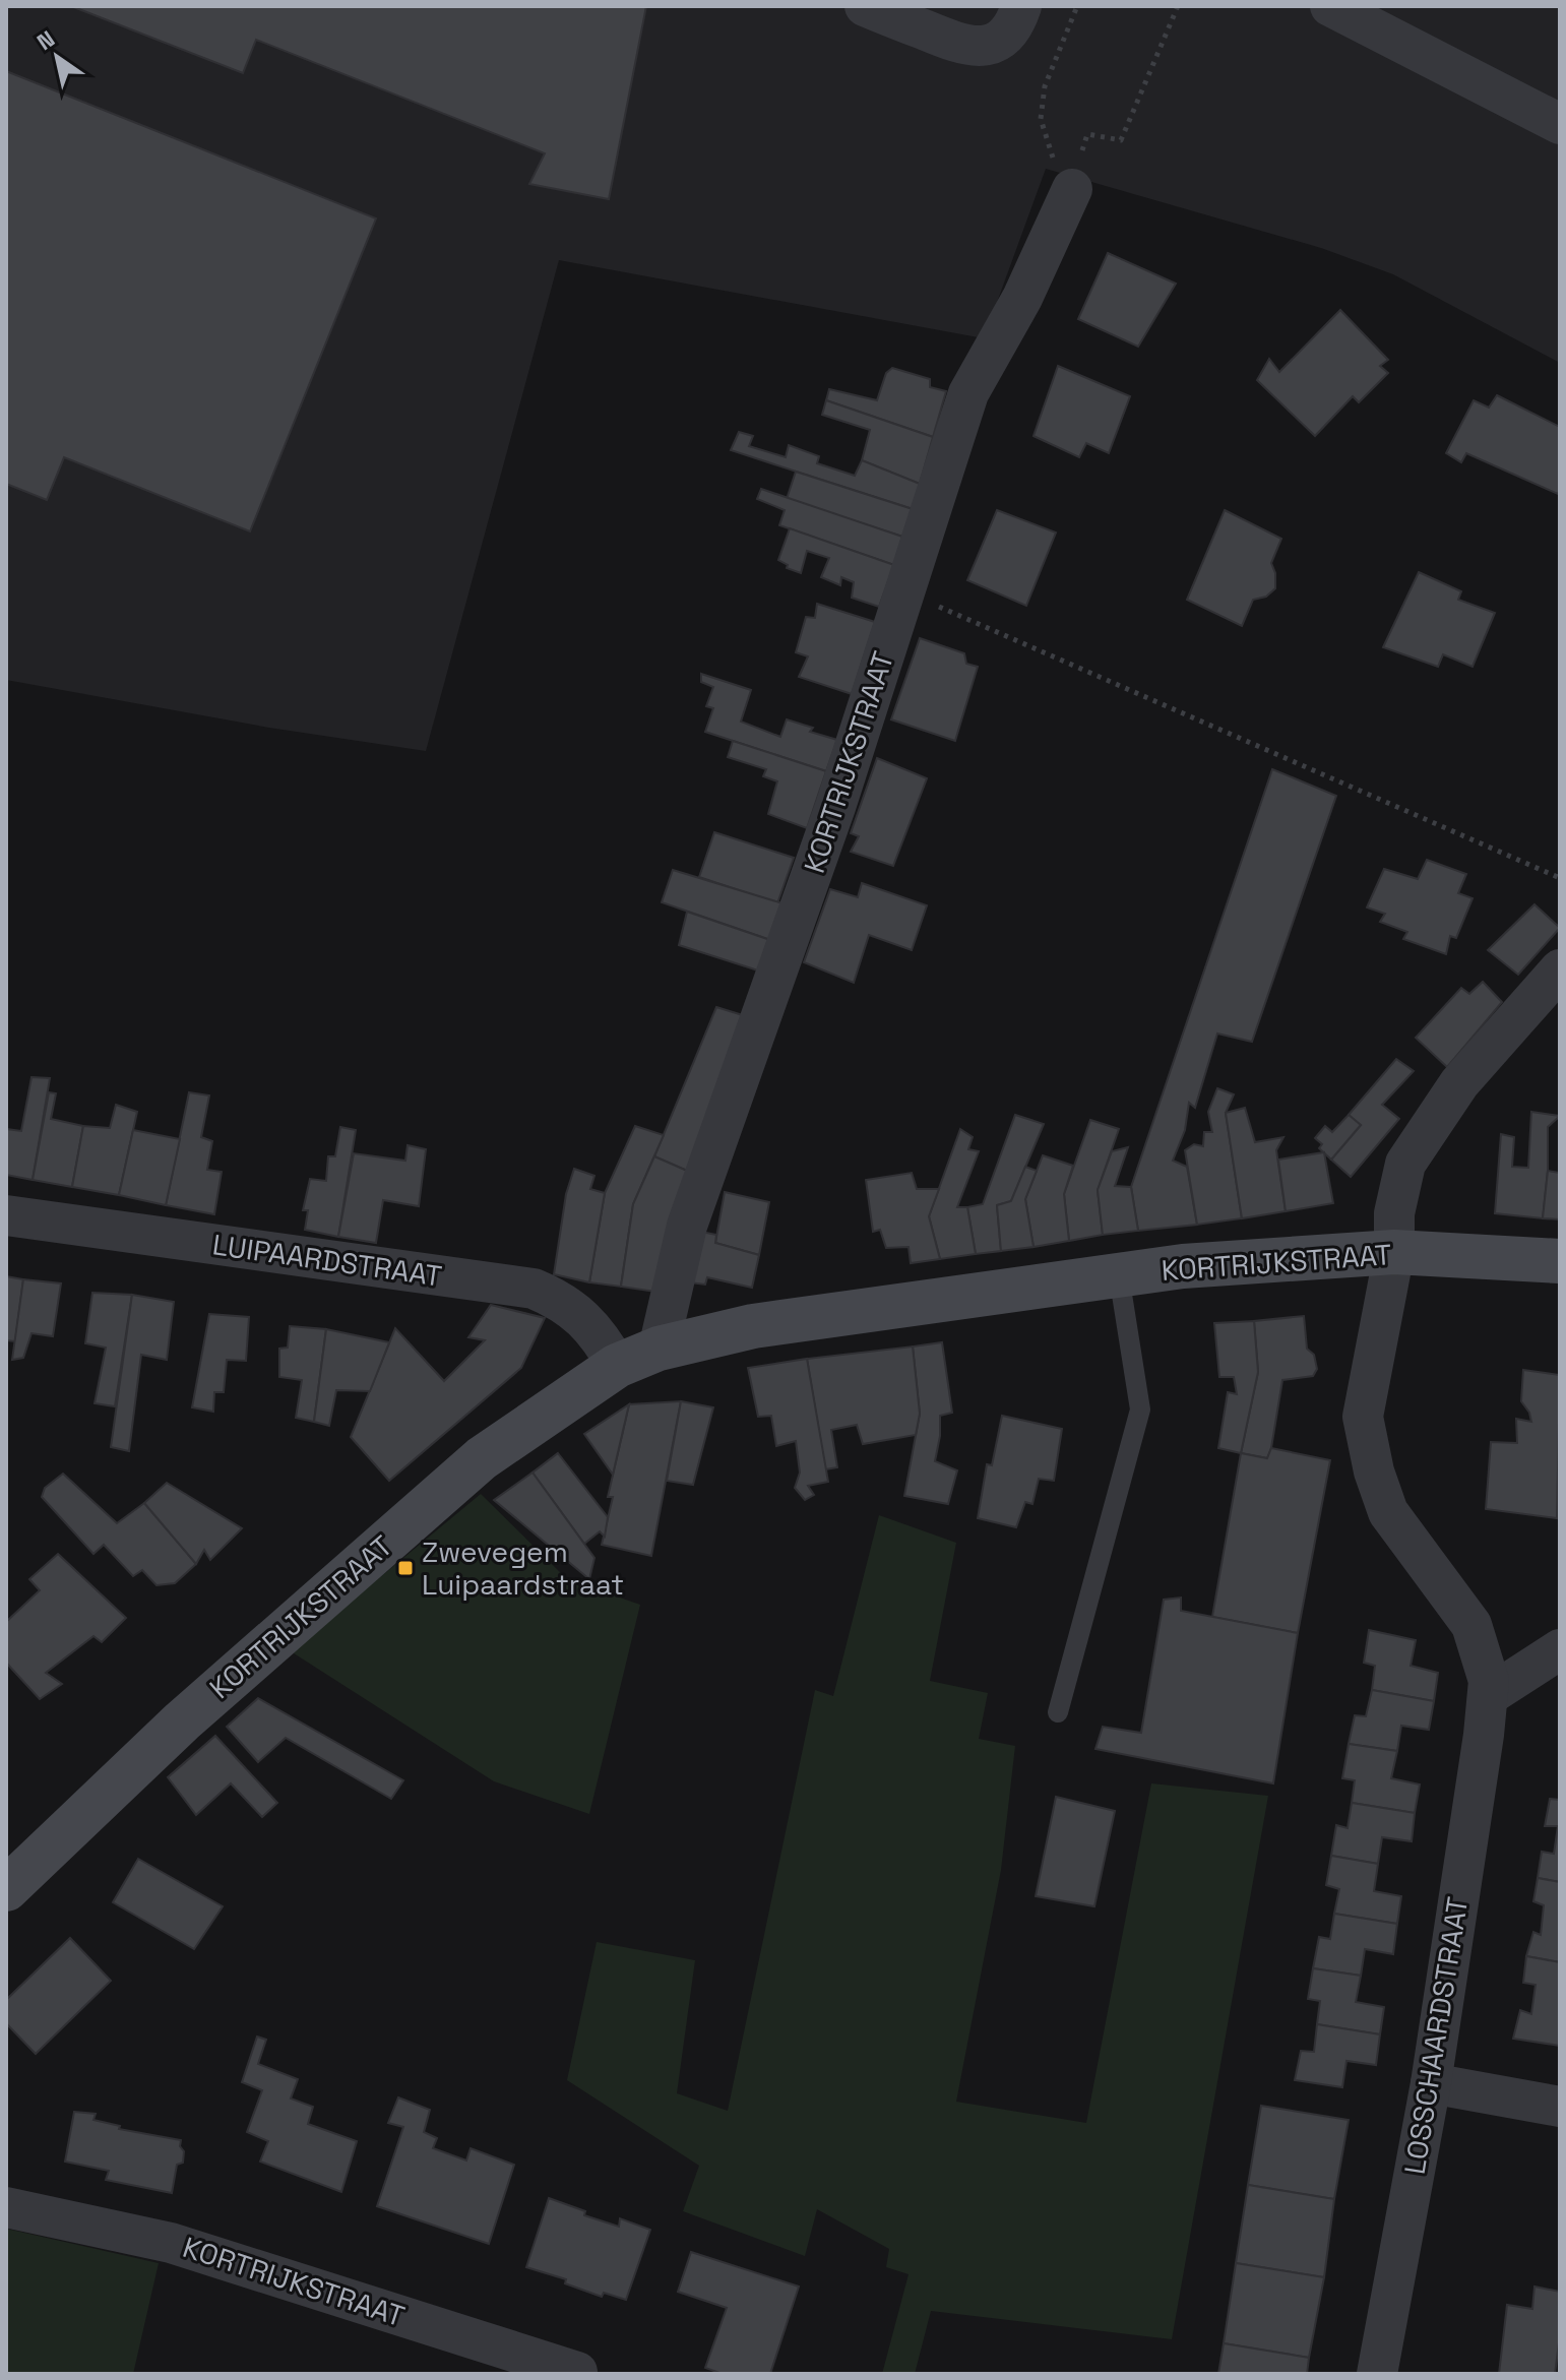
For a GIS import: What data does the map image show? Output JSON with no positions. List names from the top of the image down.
{
  "streets": {
    "main road": ["KORTRIJKSTRAAT"],
    "street": ["LUIPAARDSTRAAT", "LOSSCHAARDSTRAAT"]
  },
  "crossings": [
    ["KORTRIJKSTRAAT", "LUIPAARDSTRAAT"],
    ["KORTRIJKSTRAAT", "LOSSCHAARDSTRAAT"]
  ],
  "places": {
    "transit": ["Zwevegem Luipaardstraat"]
  },
  "north": "top left"
}
